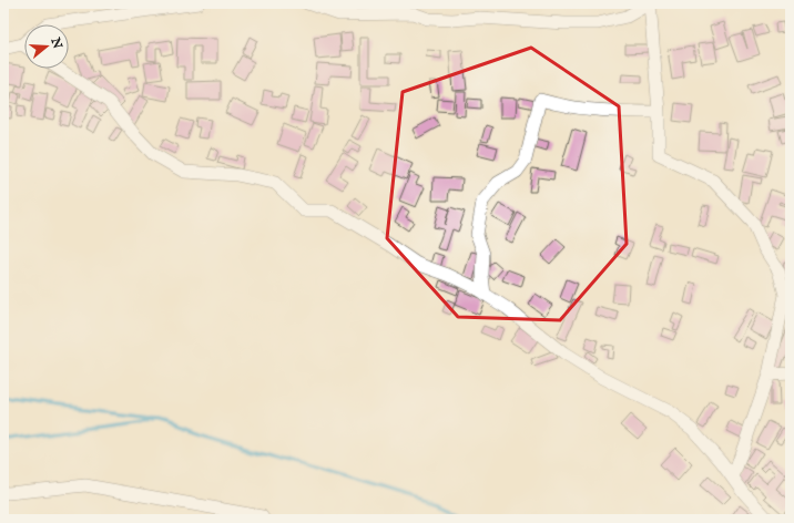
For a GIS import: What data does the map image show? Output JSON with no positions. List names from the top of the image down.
{
  "north": "right"
}
